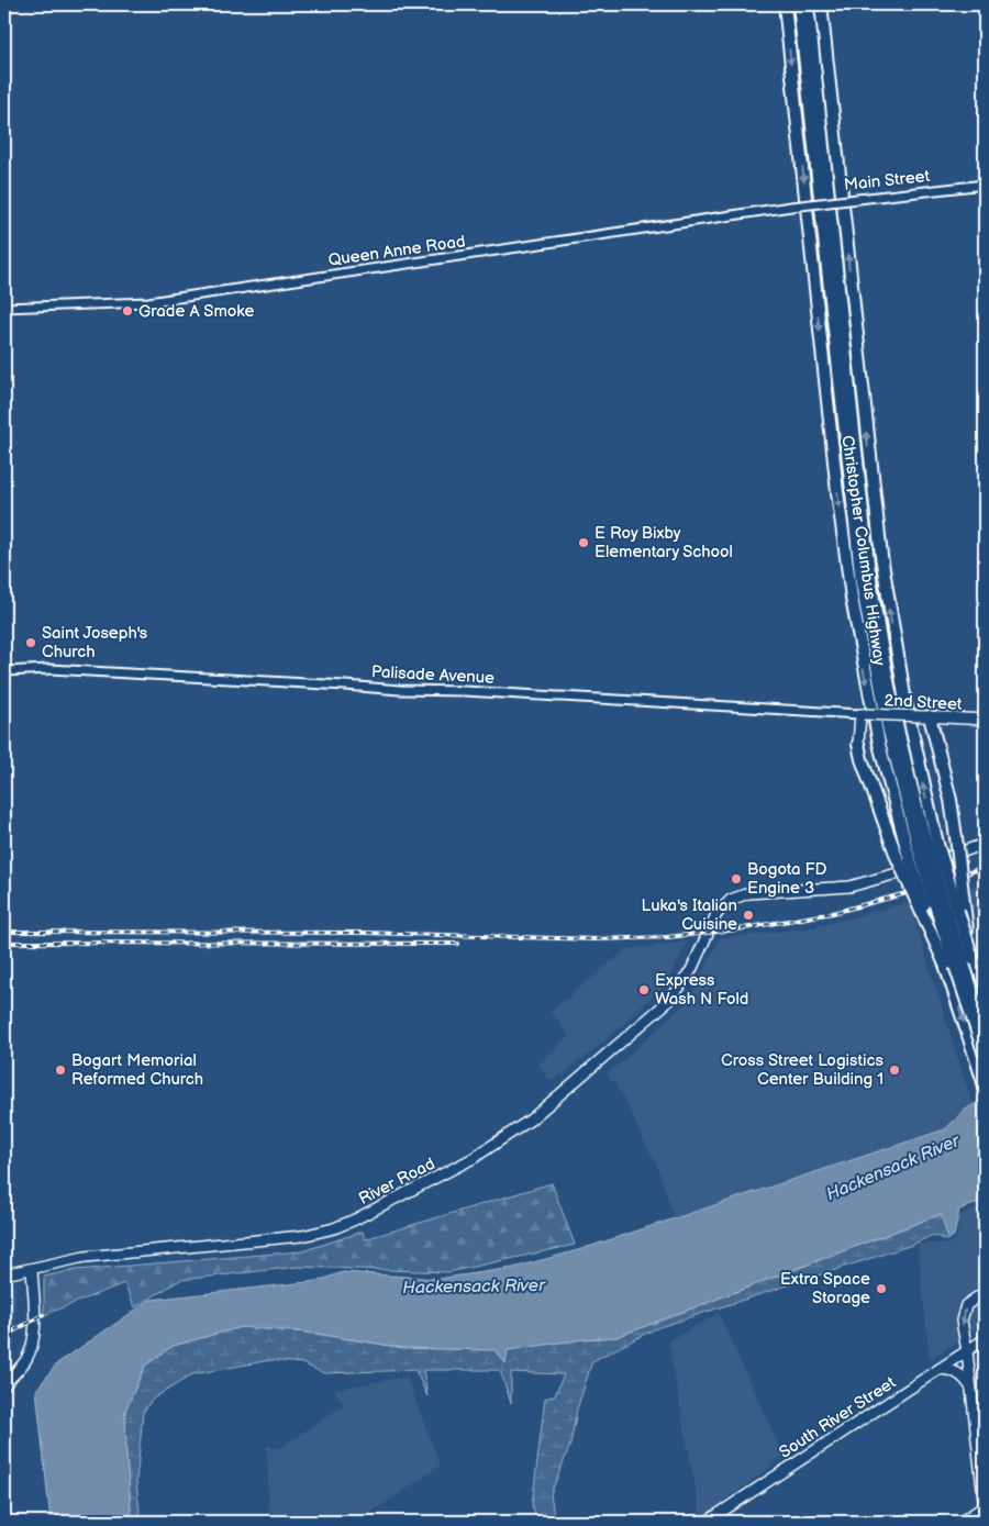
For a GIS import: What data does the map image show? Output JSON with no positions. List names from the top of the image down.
{
  "streets": {
    "highway": ["Christopher Columbus Highway"],
    "main road": ["2nd Street", "River Road", "South River Street"],
    "street": ["Main Street", "Queen Anne Road", "Palisade Avenue"]
  },
  "crossings": [
    ["Main Street", "Queen Anne Road"],
    ["Palisade Avenue", "2nd Street"]
  ],
  "water": ["Hackensack River"],
  "places": [
    "Grade A Smoke",
    "E Roy Bixby Elementary School",
    "Saint Joseph's Church",
    "Bogota FD Engine 3",
    "Luka's Italian Cuisine",
    "Express Wash N Fold",
    "Bogart Memorial Reformed Church",
    "Cross Street Logistics Center Building 1",
    "Extra Space Storage"
  ]
}
